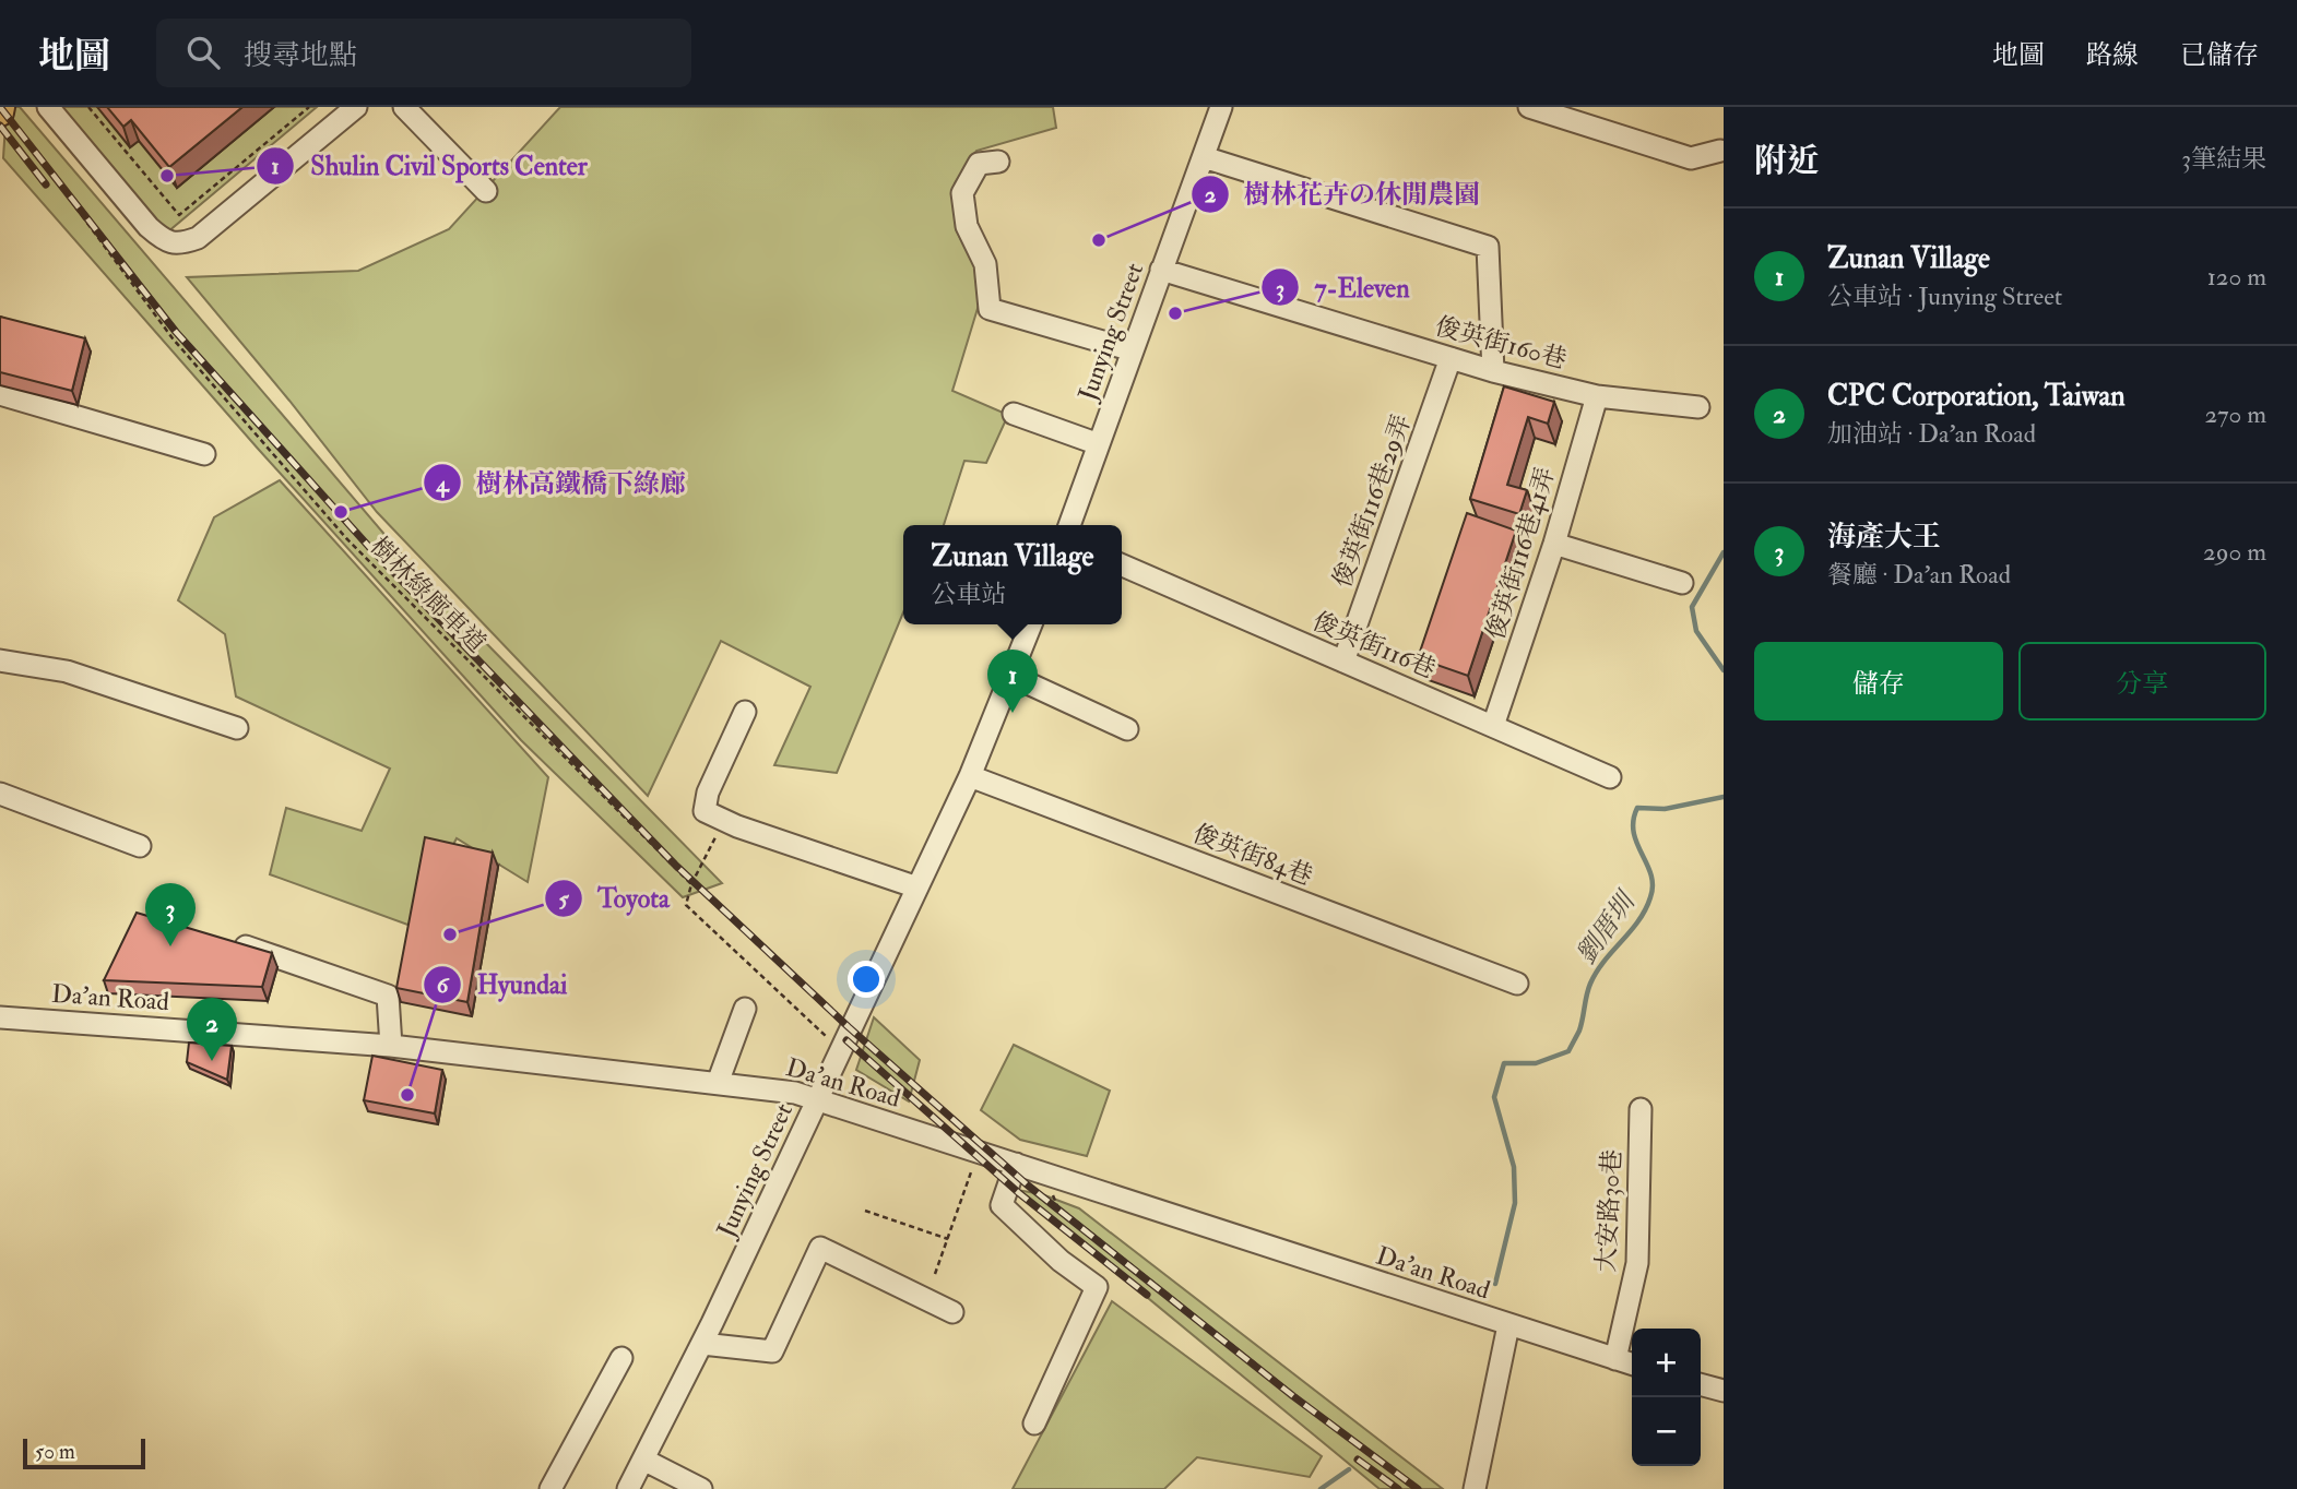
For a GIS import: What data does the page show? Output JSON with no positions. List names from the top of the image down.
{
  "streets": {
    "street": [
      "Junying Street",
      "俊英街160巷",
      "俊英街116巷29弄",
      "俊英街116巷41弄",
      "俊英街116巷",
      "俊英街84巷",
      "Da'an Road",
      "大安路30巷"
    ],
    "path": ["樹林綠廊車道"]
  },
  "crossings": [
    ["Junying Street", "俊英街160巷"],
    ["Junying Street", "俊英街84巷"],
    ["Junying Street", "Da'an Road"],
    ["俊英街160巷", "俊英街116巷29弄"],
    ["俊英街160巷", "俊英街116巷41弄"],
    ["俊英街116巷29弄", "俊英街116巷"],
    ["俊英街116巷41弄", "俊英街116巷"],
    ["Da'an Road", "大安路30巷"]
  ],
  "water": ["劉厝圳"],
  "places": [
    "Shulin Civil Sports Center",
    "樹林花卉の休閒農園",
    "7-Eleven",
    "樹林高鐵橋下綠廊",
    "Toyota",
    "Hyundai"
  ],
  "scale_bar": "50 m",
  "page": {
    "header": "地圖",
    "search": "搜尋地點",
    "nav": ["地圖", "路線", "已儲存"],
    "heading": ["附近", "3筆結果"],
    "list": [
      {
        "mark": "1",
        "name": "Zunan Village",
        "note": "公車站 · Junying Street",
        "value": "120 m"
      },
      {
        "mark": "2",
        "name": "CPC Corporation, Taiwan",
        "note": "加油站 · Da'an Road",
        "value": "270 m"
      },
      {
        "mark": "3",
        "name": "海產大王",
        "note": "餐廳 · Da'an Road",
        "value": "290 m"
      }
    ],
    "popup": ["Zunan Village", "公車站"],
    "buttons": ["儲存", "分享"],
    "pins": ["1", "3", "2"],
    "map_buttons": ["+", "−"],
    "scale": "50 m"
  }
}
